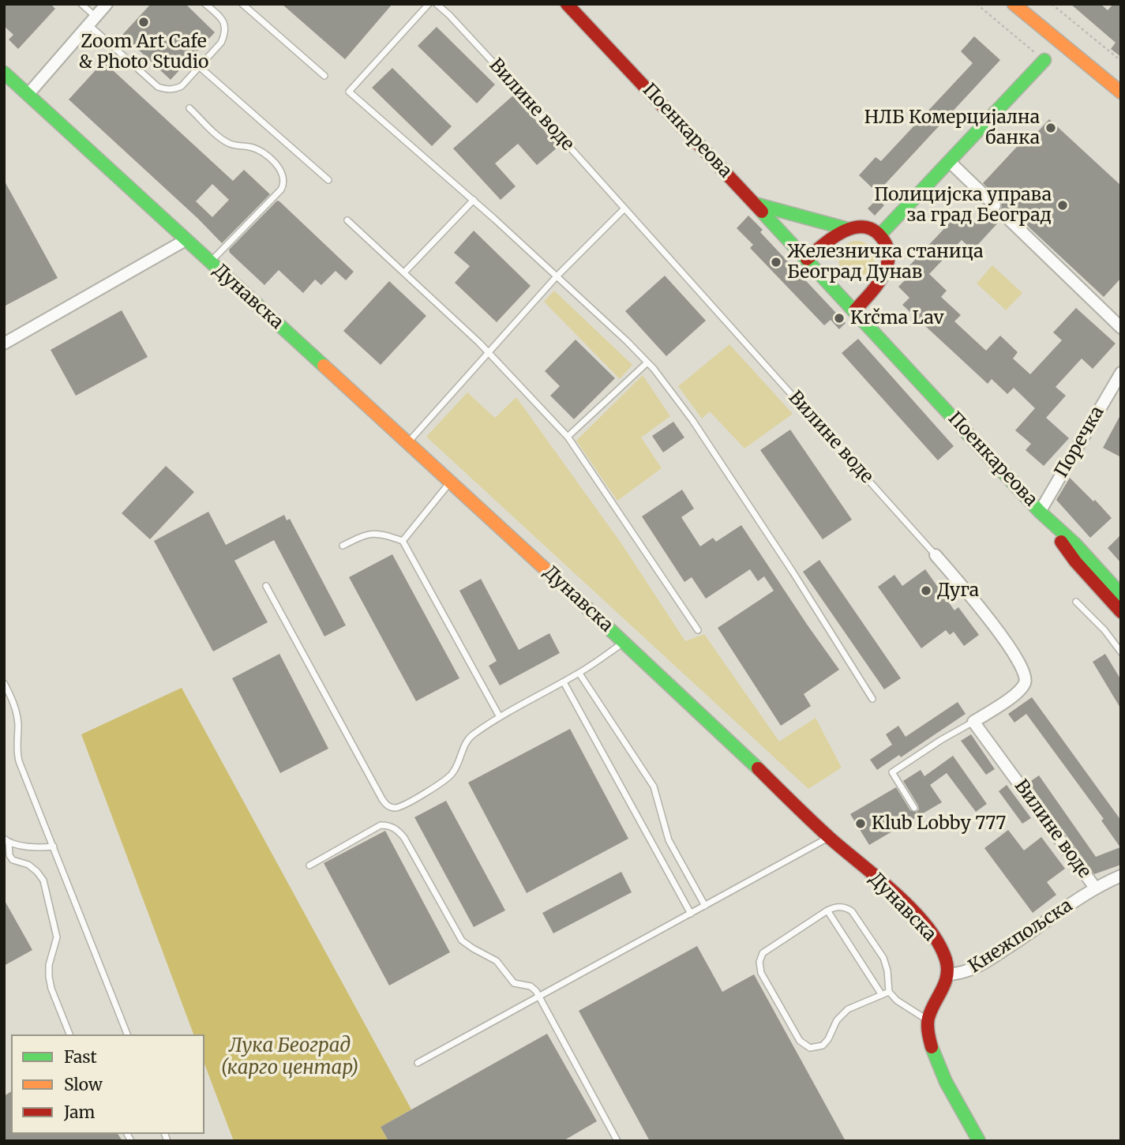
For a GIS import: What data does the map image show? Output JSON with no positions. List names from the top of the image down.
{
  "streets": {
    "main road": ["Поенкареова", "Дунавска"],
    "street": ["Вилине воде", "Поречка", "Кнежпољска"]
  },
  "crossings": [
    ["Вилине воде", "Кнежпољска"],
    ["Поенкареова", "Поречка"],
    ["Дунавска", "Кнежпољска"]
  ],
  "water": ["Лука Београд (карго центар)"],
  "places": [
    "Zoom Art Cafe & Photo Studio",
    "НЛБ Комерцијална банка",
    "Полицијска управа за град Београд",
    "Железничка станица Београд Дунав",
    "Krčma Lav",
    "Дуга",
    "Klub Lobby 777"
  ],
  "legend": ["Fast", "Slow", "Jam"]
}
